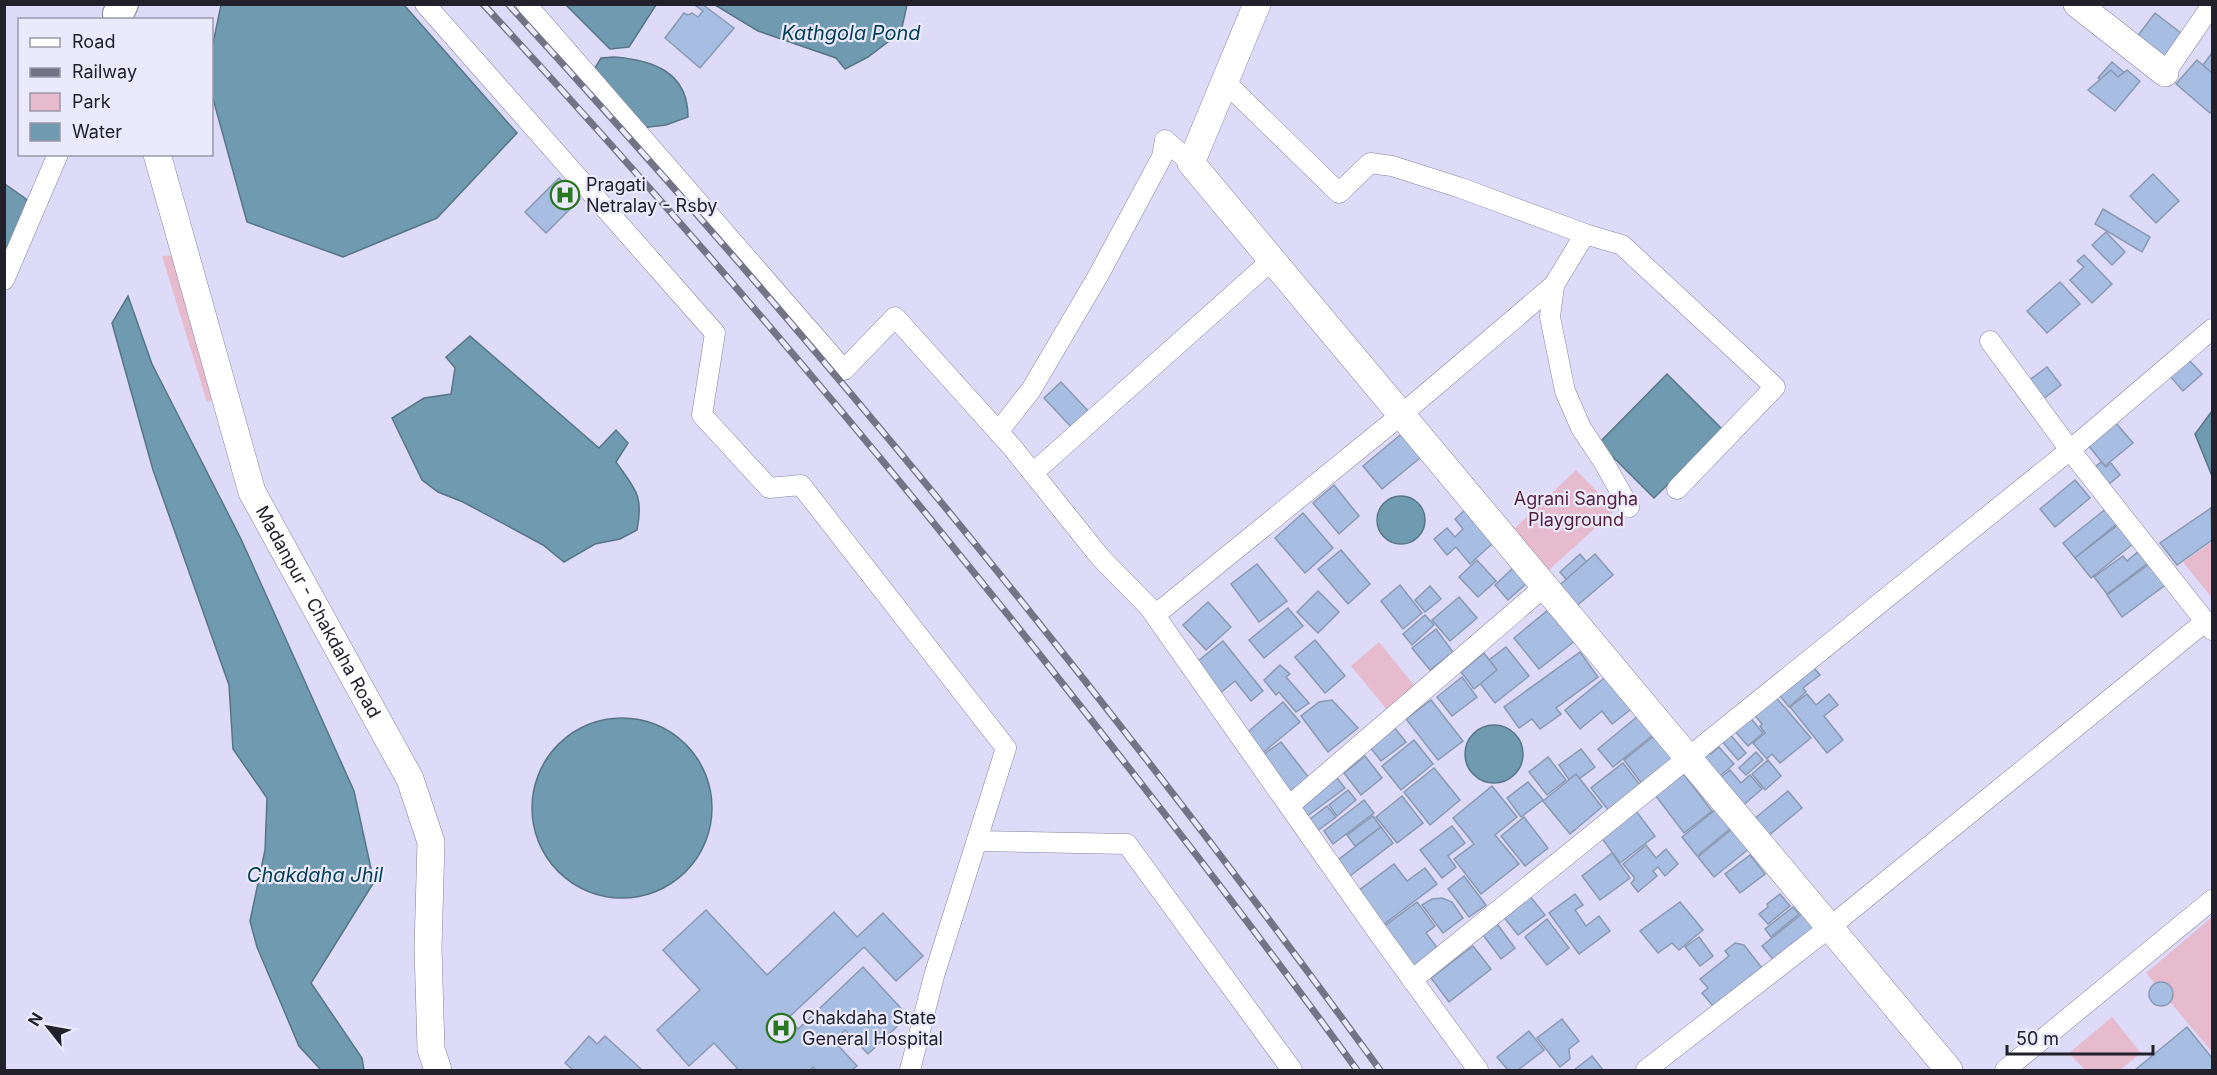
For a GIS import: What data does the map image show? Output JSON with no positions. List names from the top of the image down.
{
  "streets": {
    "main road": ["Madanpur - Chakdaha Road"]
  },
  "water": ["Kathgola Pond", "Chakdaha Jhil"],
  "parks": ["Agrani Sangha Playground"],
  "places": {
    "hospital": ["Pragati Netralay - Rsby", "Chakdaha State General Hospital"]
  },
  "legend": [
    "Road",
    "Railway",
    "Park",
    "Water"
  ],
  "scale_bar": "50 m",
  "north": "top left"
}
